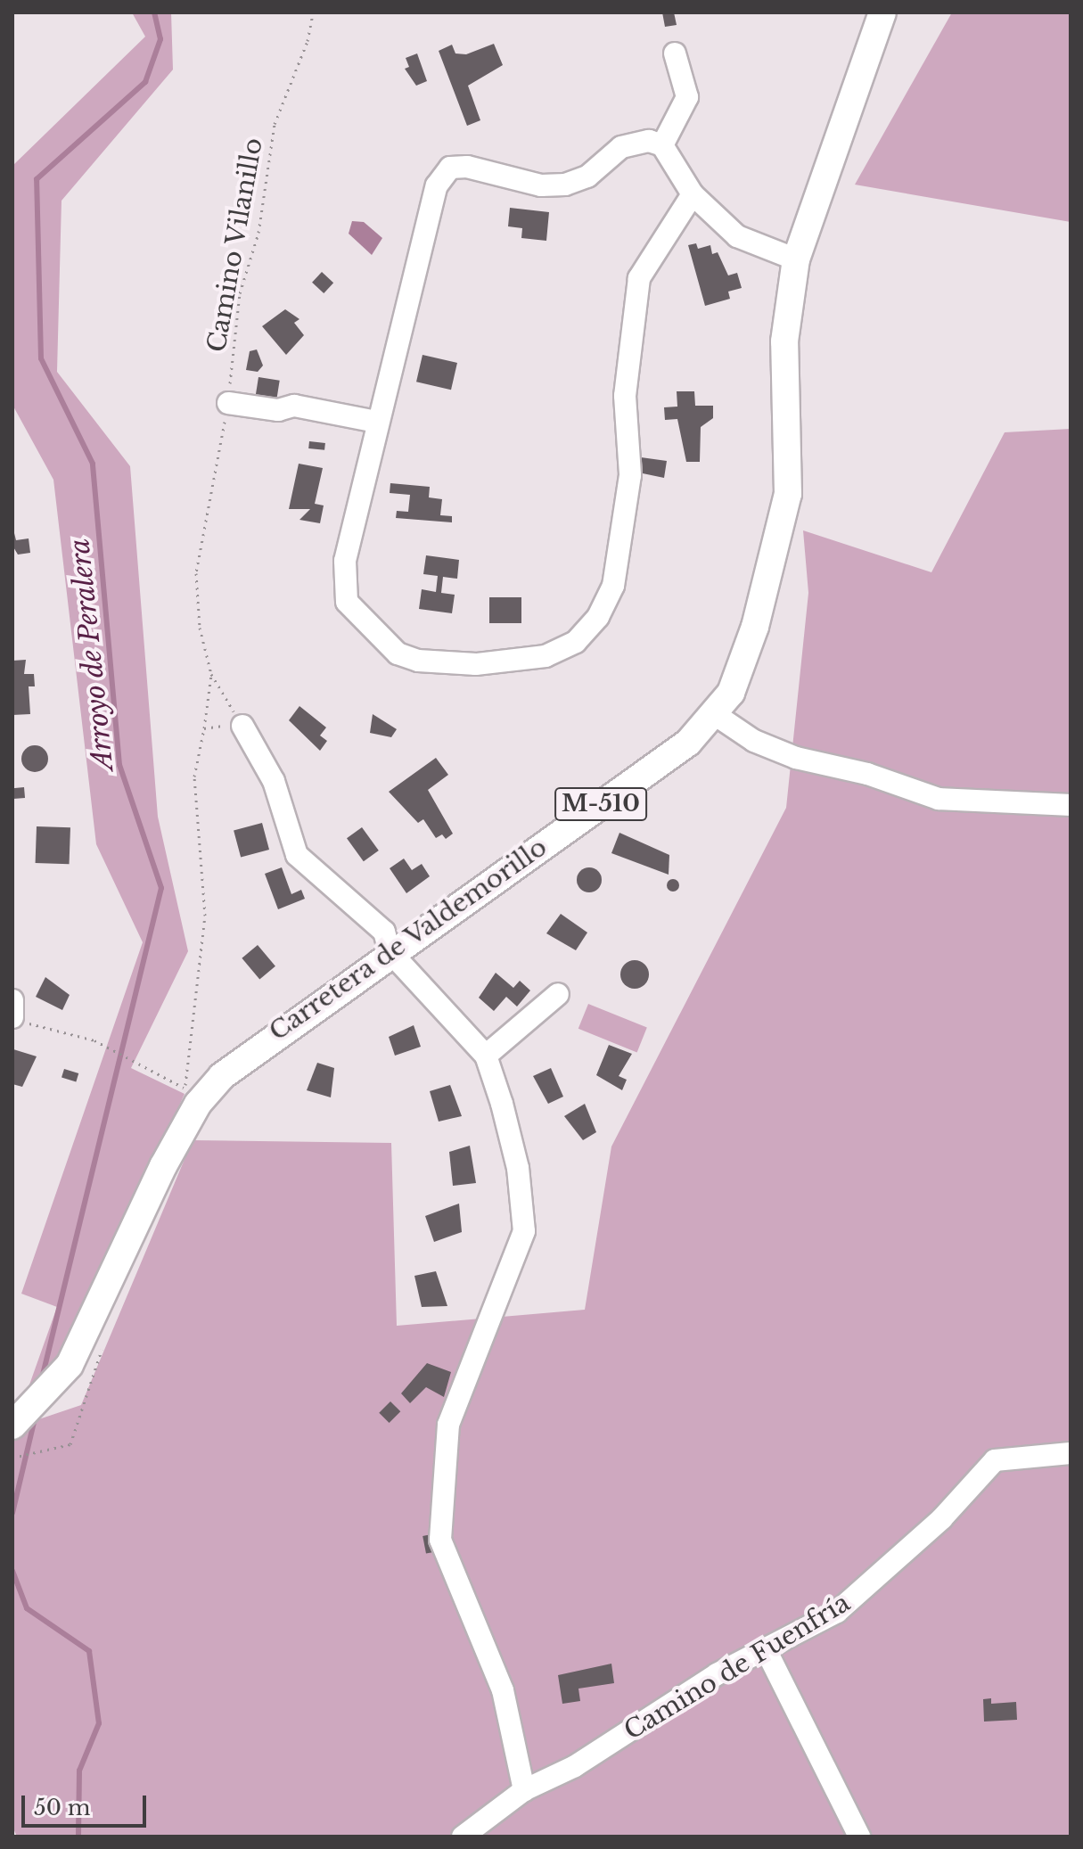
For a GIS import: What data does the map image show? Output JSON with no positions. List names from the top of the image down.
{
  "streets": {
    "main road": ["M-510", "Carretera de Valdemorillo"],
    "street": ["Camino de Fuenfría"],
    "path": ["Camino Vilanillo"]
  },
  "water": ["Arroyo de Peralera"],
  "scale_bar": "50 m"
}
